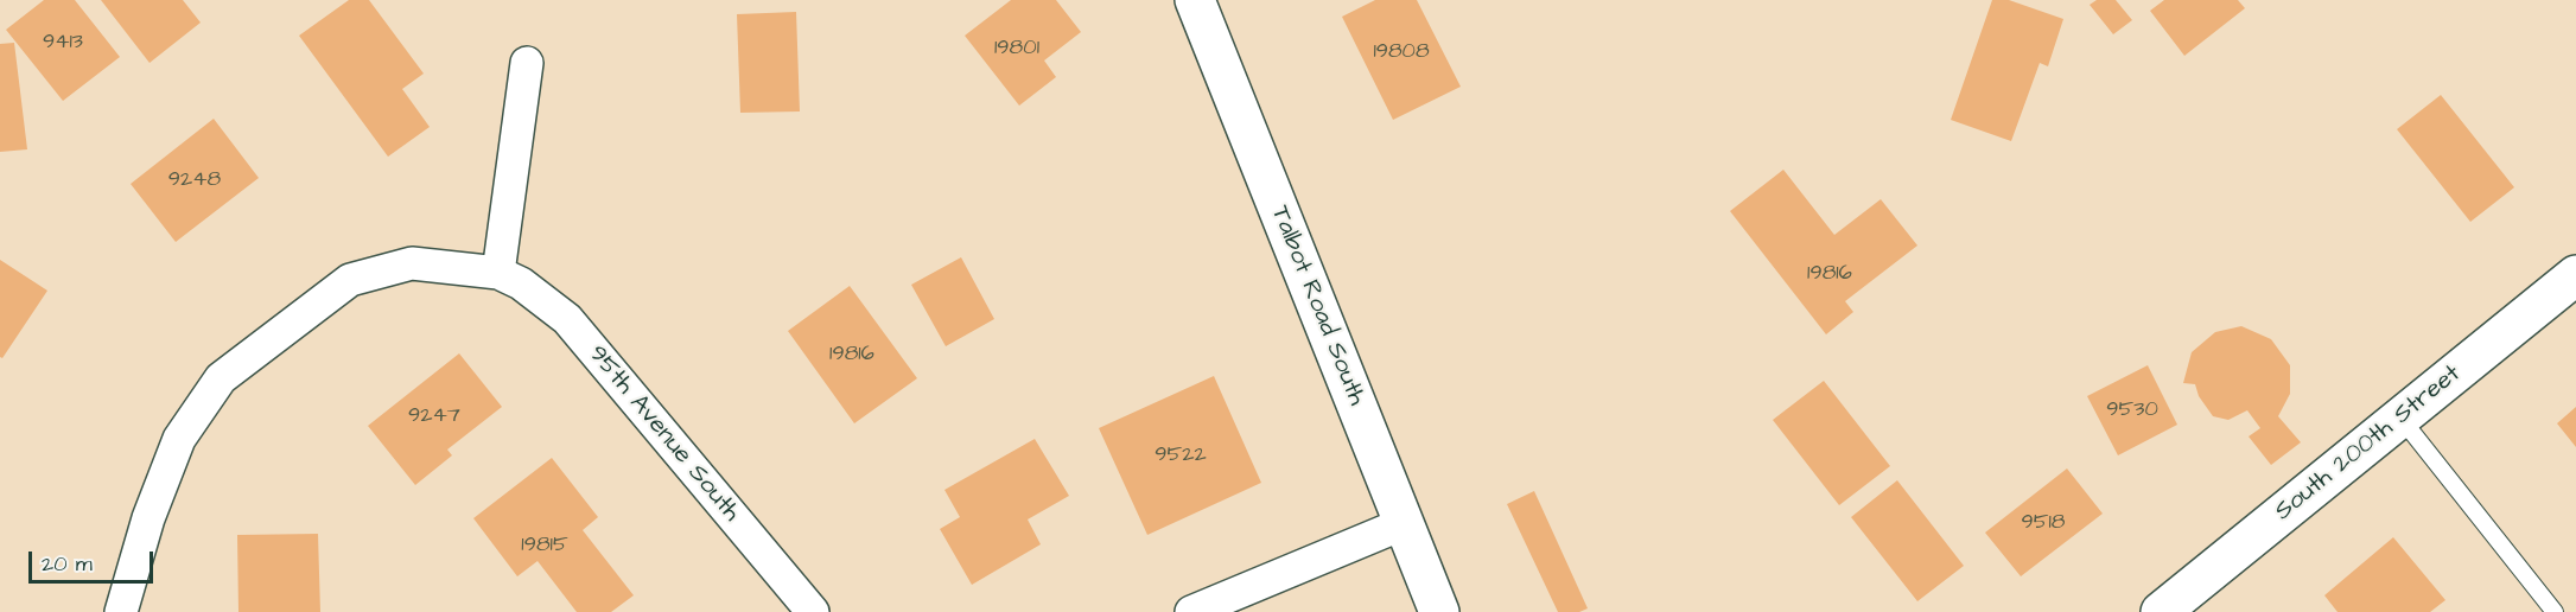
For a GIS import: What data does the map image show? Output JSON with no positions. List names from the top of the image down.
{
  "streets": {
    "street": ["Talbot Road South", "95th Avenue South", "South 200th Street"]
  },
  "house_numbers": [
    "9413",
    "19801",
    "19808",
    "9248",
    "19816",
    "19816",
    "9530",
    "9247",
    "9522",
    "9518",
    "19815"
  ],
  "scale_bar": "20 m"
}
